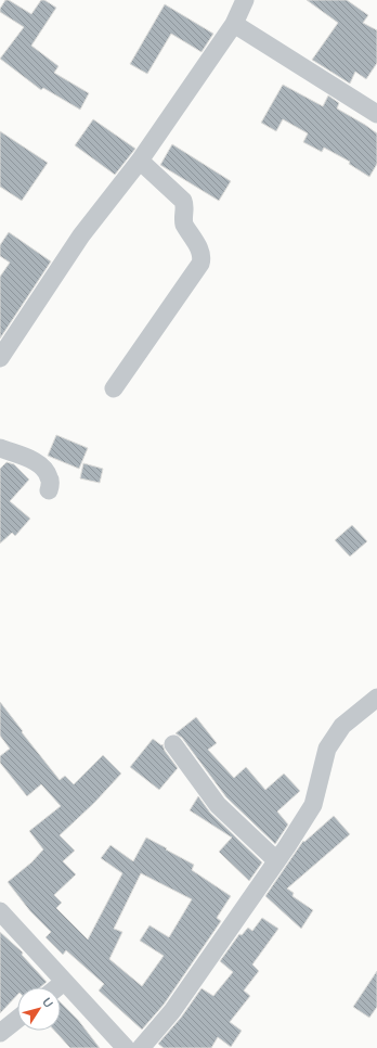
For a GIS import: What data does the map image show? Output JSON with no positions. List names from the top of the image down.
{
  "north": "top right"
}
